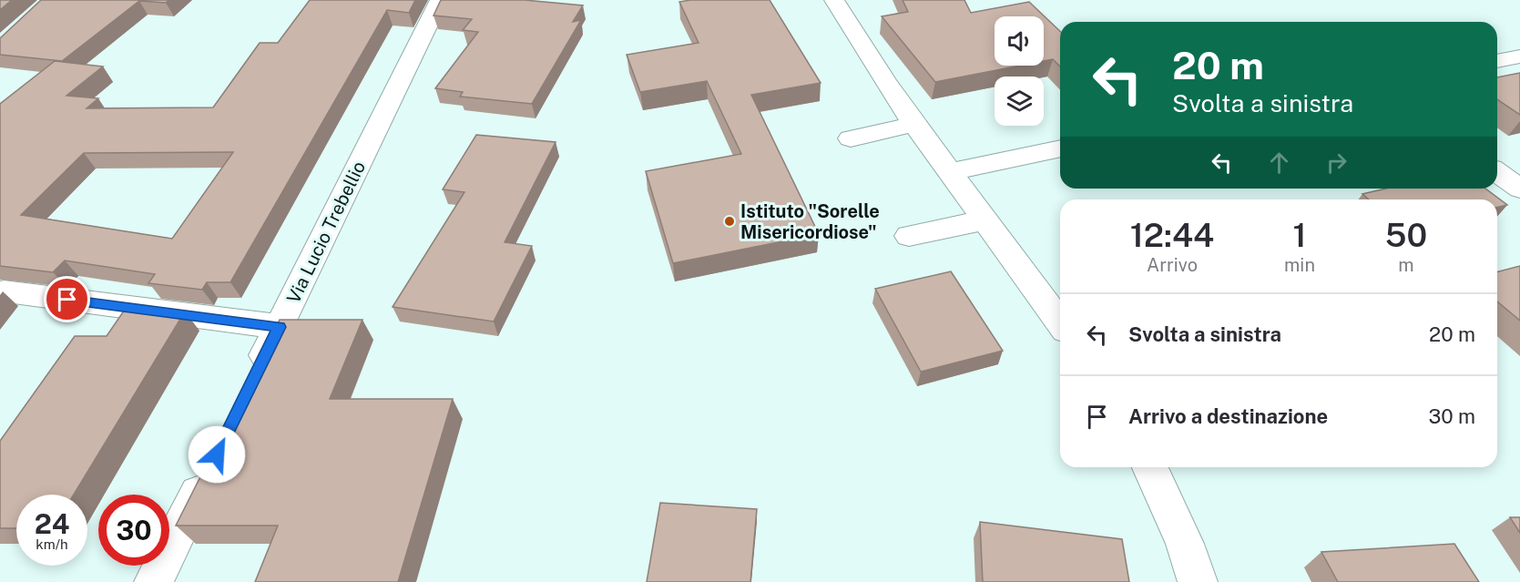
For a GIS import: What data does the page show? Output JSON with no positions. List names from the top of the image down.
{
  "streets": {
    "street": ["Via Lucio Trebellio"]
  },
  "places": ["Istituto \"Sorelle Misericordiose\""],
  "page": {
    "turn": ["20 m", "Svolta a sinistra"],
    "eta": [
      "12:44",
      "Arrivo",
      "1",
      "min",
      "50",
      "m"
    ],
    "list": [
      {
        "name": "Svolta a sinistra",
        "value": "20 m"
      },
      {
        "name": "Arrivo a destinazione",
        "value": "30 m"
      }
    ],
    "speed": "24 km/h",
    "limit": "30"
  }
}
